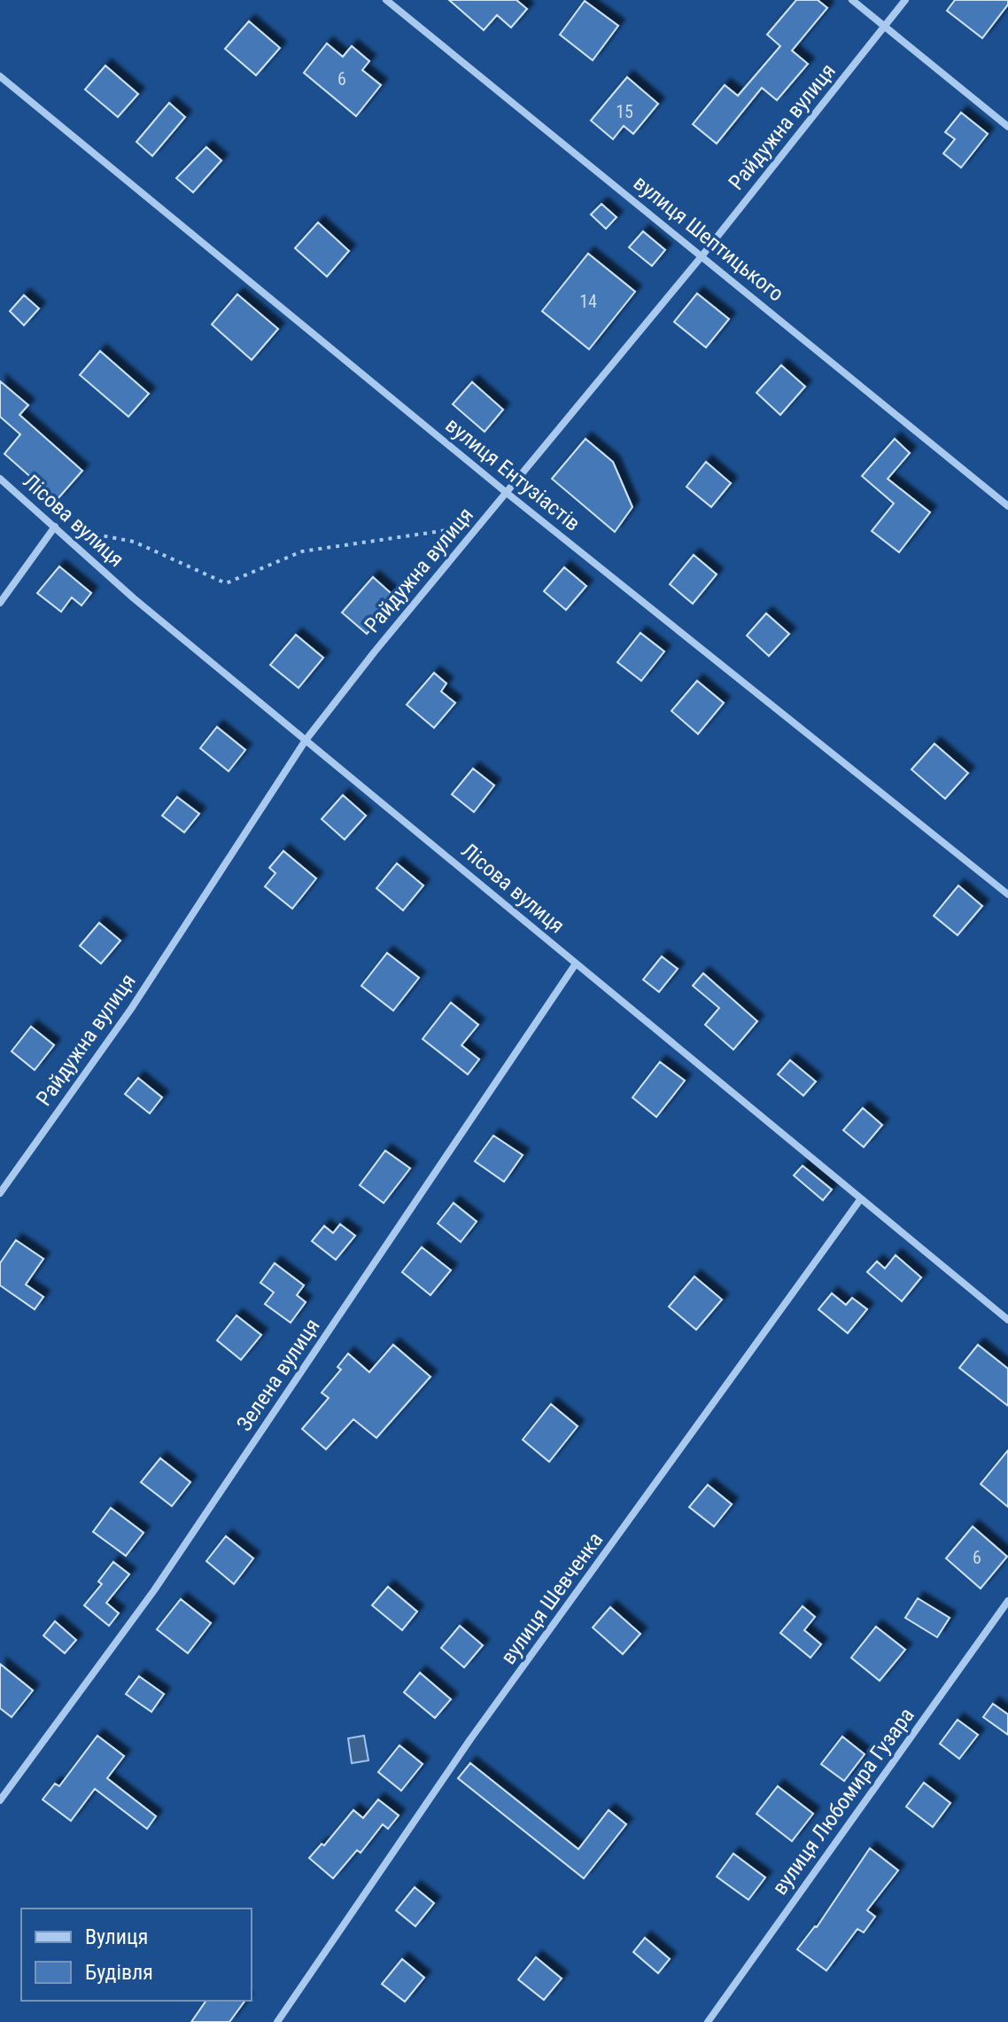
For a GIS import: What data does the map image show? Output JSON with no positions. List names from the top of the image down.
{
  "streets": {
    "street": [
      "Райдужна вулиця",
      "вулиця Шептицького",
      "вулиця Ентузіастів",
      "Лісова вулиця",
      "Зелена вулиця",
      "вулиця Шевченка",
      "вулиця Любомира Гузара"
    ]
  },
  "crossings": [
    ["Райдужна вулиця", "вулиця Шептицького"],
    ["Райдужна вулиця", "вулиця Ентузіастів"],
    ["Райдужна вулиця", "Лісова вулиця"],
    ["Лісова вулиця", "Зелена вулиця"],
    ["Лісова вулиця", "вулиця Шевченка"]
  ],
  "house_numbers": [
    "6",
    "15",
    "14",
    "6"
  ],
  "legend": ["Вулиця", "Будівля"]
}
